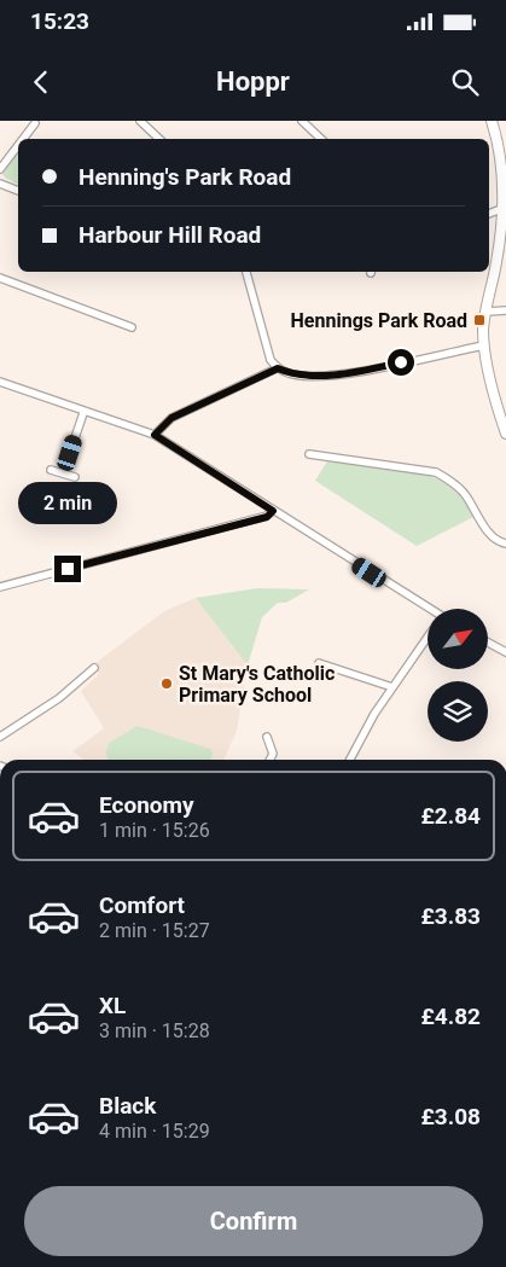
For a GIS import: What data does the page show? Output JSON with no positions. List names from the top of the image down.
{
  "places": {
    "transit": ["Hennings Park Road"],
    "other": ["St Mary's Catholic Primary School"]
  },
  "north": "top right",
  "page": {
    "status": "15:23",
    "header": "Hoppr",
    "banner": ["Henning's Park Road", "Harbour Hill Road"],
    "bubble": "2 min",
    "list": [
      {
        "name": "Economy",
        "note": "1 min · 15:26",
        "value": "£2.84"
      },
      {
        "name": "Comfort",
        "note": "2 min · 15:27",
        "value": "£3.83"
      },
      {
        "name": "XL",
        "note": "3 min · 15:28",
        "value": "£4.82"
      },
      {
        "name": "Black",
        "note": "4 min · 15:29",
        "value": "£3.08"
      }
    ],
    "buttons": "Confirm"
  }
}
